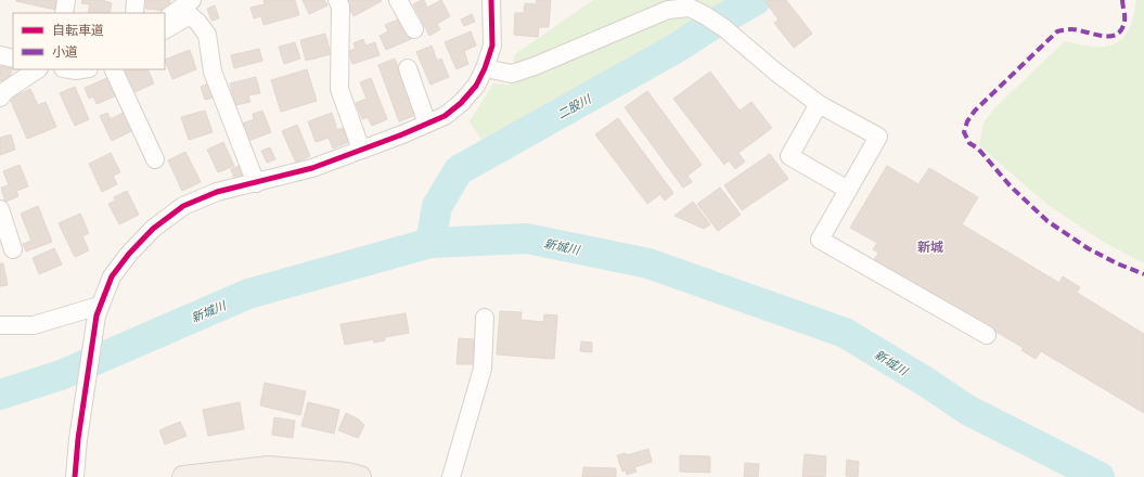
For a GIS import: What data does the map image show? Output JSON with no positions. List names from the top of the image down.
{
  "districts": ["新城"],
  "water": ["二股川", "新城川"],
  "legend": ["自転車道", "小道"]
}
